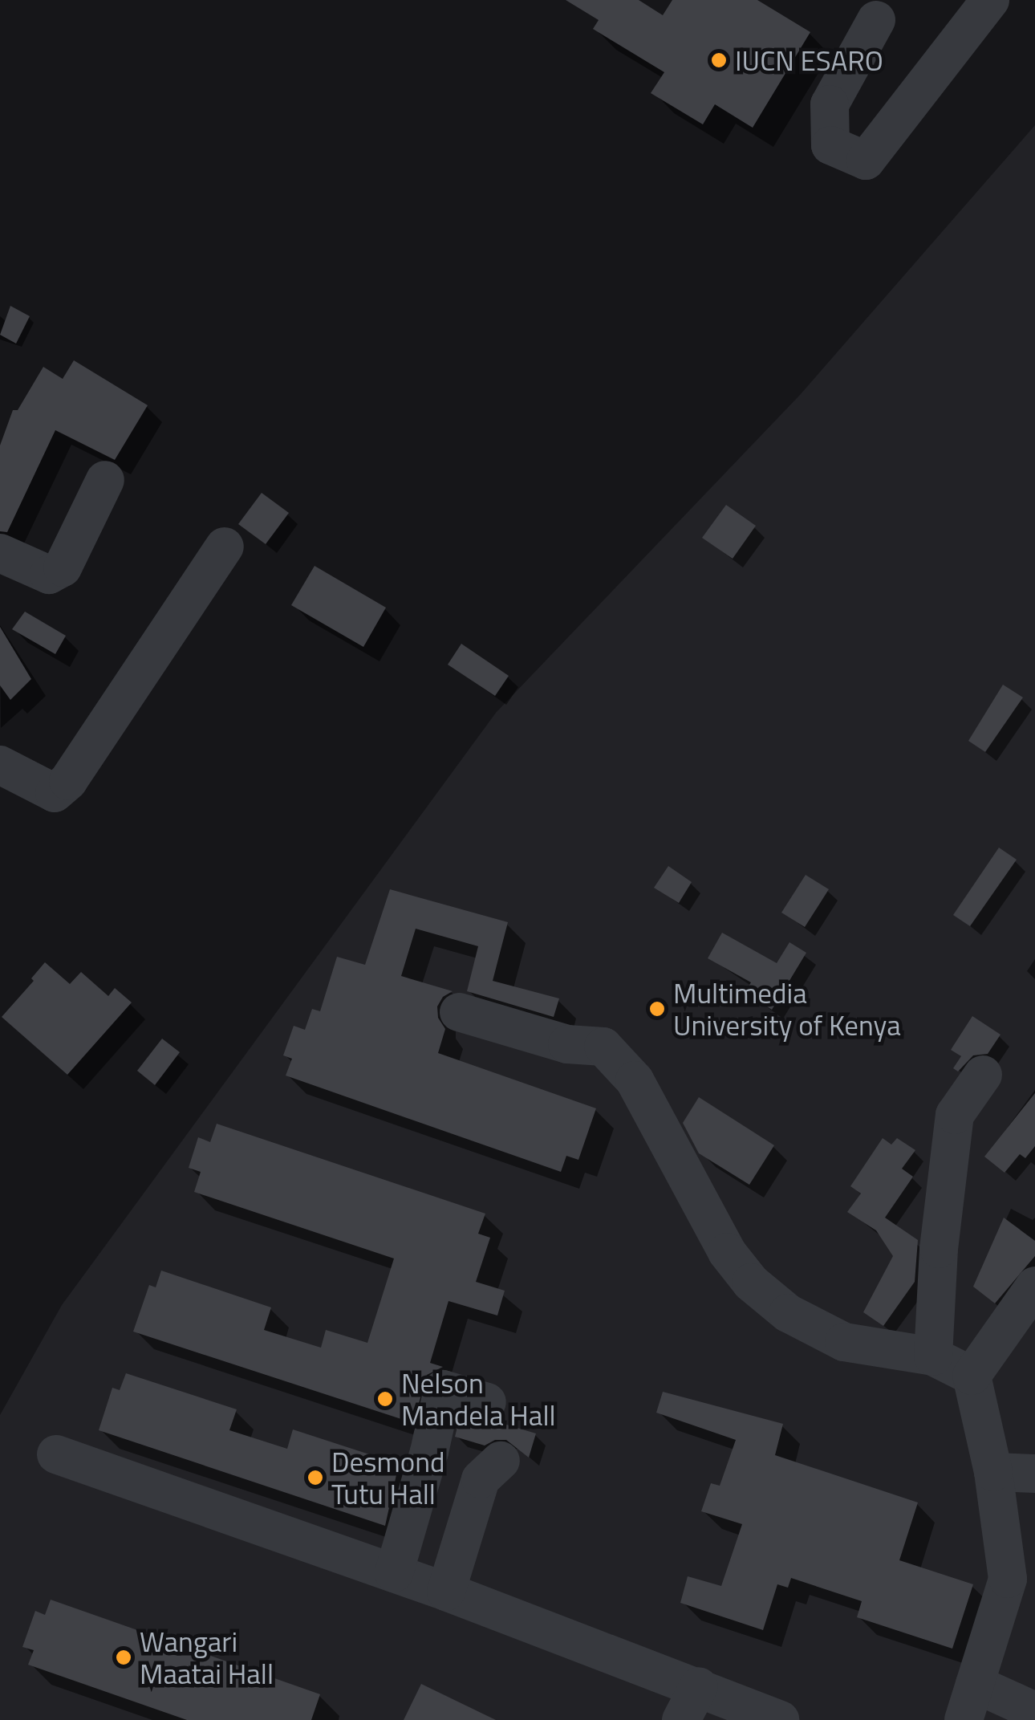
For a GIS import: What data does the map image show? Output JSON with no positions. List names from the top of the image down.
{
  "places": [
    "IUCN ESARO",
    "Multimedia University of Kenya",
    "Nelson Mandela Hall",
    "Desmond Tutu Hall",
    "Wangari Maatai Hall"
  ]
}
